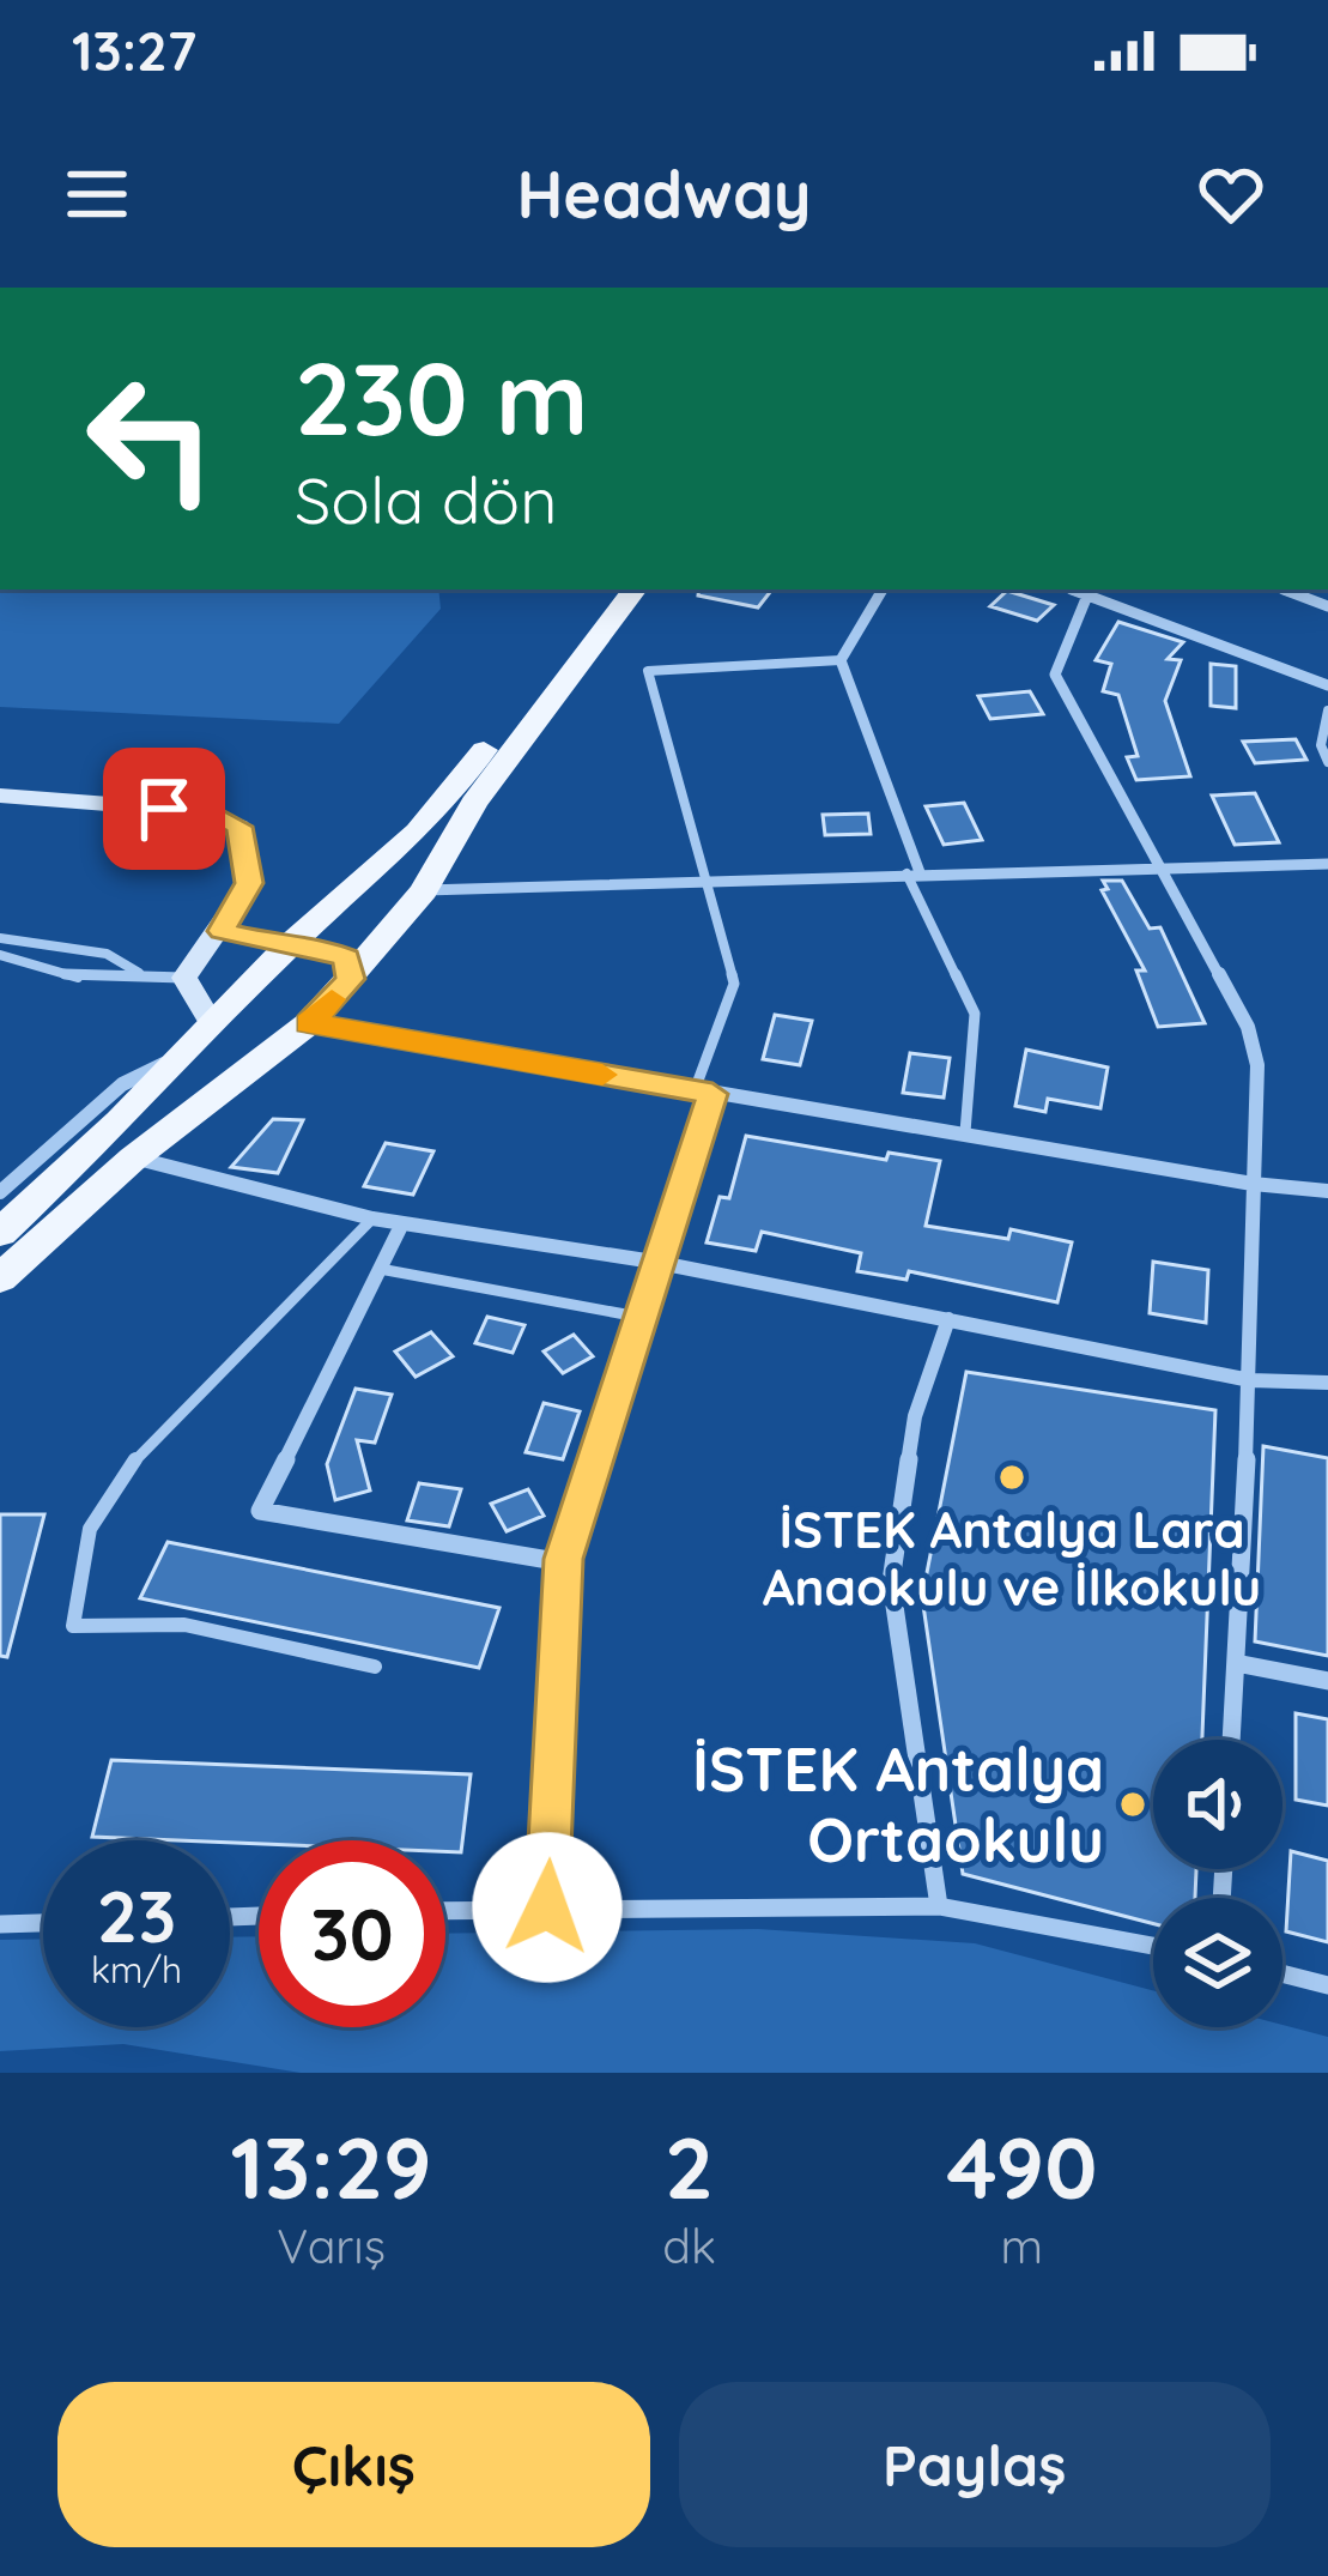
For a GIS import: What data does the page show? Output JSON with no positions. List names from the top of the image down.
{
  "places": ["İSTEK Antalya Lara Anaokulu ve İlkokulu", "İSTEK Antalya Ortaokulu"],
  "page": {
    "status": "13:27",
    "header": "Headway",
    "turn": ["230 m", "Sola dön"],
    "speed": "23 km/h",
    "limit": "30",
    "eta": [
      "13:29",
      "Varış",
      "2",
      "dk",
      "490",
      "m"
    ],
    "buttons": ["Çıkış", "Paylaş"]
  }
}
